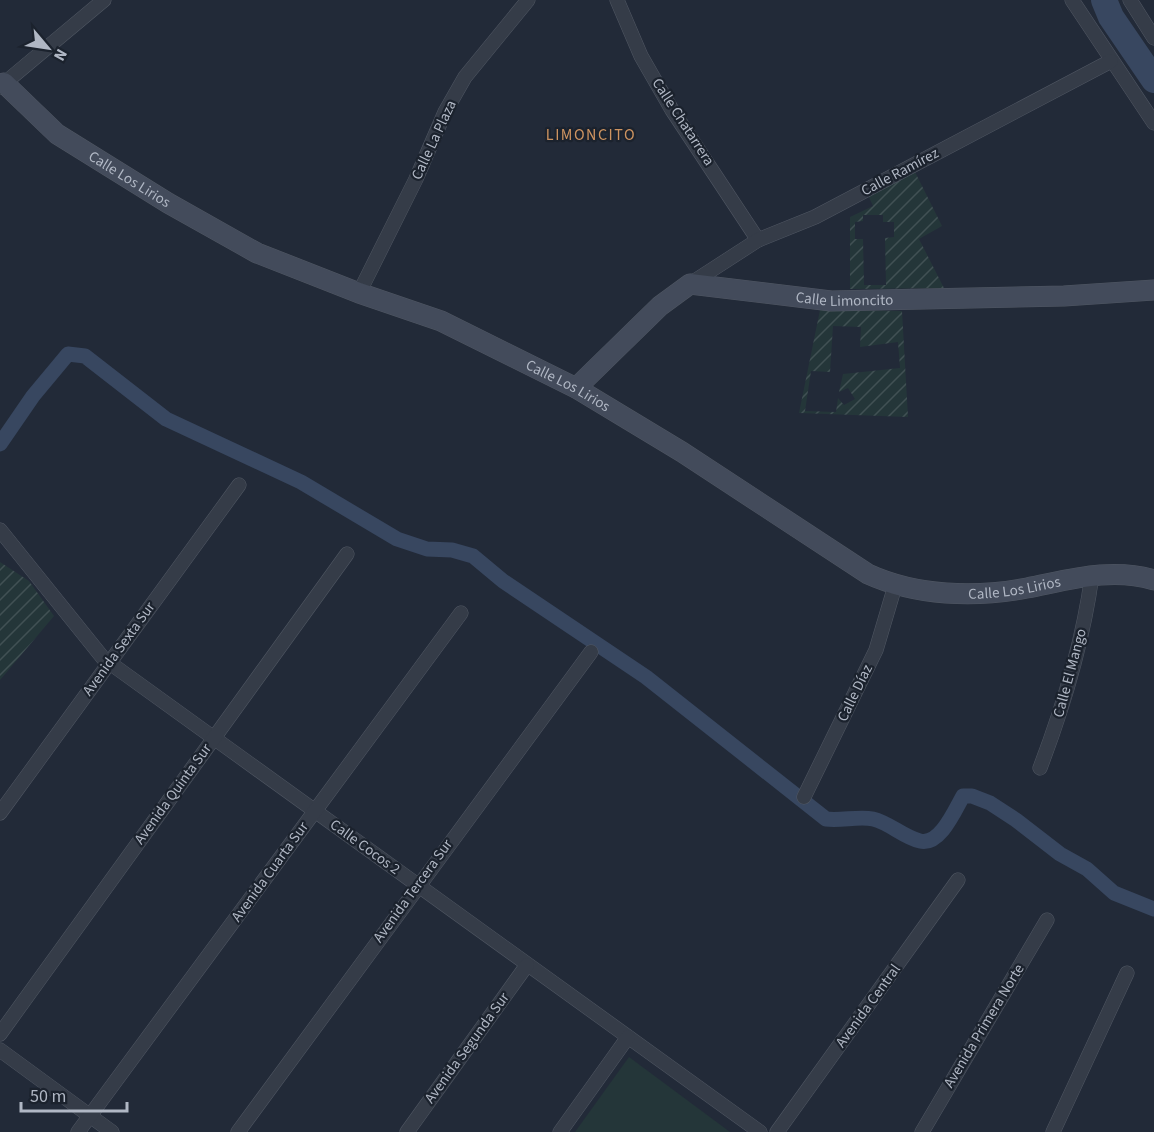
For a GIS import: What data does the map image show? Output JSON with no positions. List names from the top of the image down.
{
  "streets": {
    "street": [
      "Calle Chatarrera",
      "Calle La Plaza",
      "Calle Ramírez",
      "Calle Los Lirios",
      "Calle Limoncito",
      "Avenida Sexta Sur",
      "Calle El Mango",
      "Calle Díaz",
      "Avenida Quinta Sur",
      "Calle Cocos 2",
      "Avenida Cuarta Sur",
      "Avenida Tercera Sur",
      "Avenida Central",
      "Avenida Primera Norte",
      "Avenida Segunda Sur"
    ]
  },
  "crossings": [
    ["Calle Chatarrera", "Calle Ramírez"],
    ["Calle La Plaza", "Calle Los Lirios"],
    ["Calle Ramírez", "Calle Limoncito"],
    ["Calle Los Lirios", "Calle El Mango"],
    ["Calle Los Lirios", "Calle Díaz"],
    ["Avenida Sexta Sur", "Calle Cocos 2"],
    ["Avenida Quinta Sur", "Calle Cocos 2"],
    ["Calle Cocos 2", "Avenida Cuarta Sur"],
    ["Calle Cocos 2", "Avenida Tercera Sur"],
    ["Calle Cocos 2", "Avenida Segunda Sur"]
  ],
  "districts": ["LIMONCITO"],
  "scale_bar": "50 m",
  "north": "bottom right"
}
